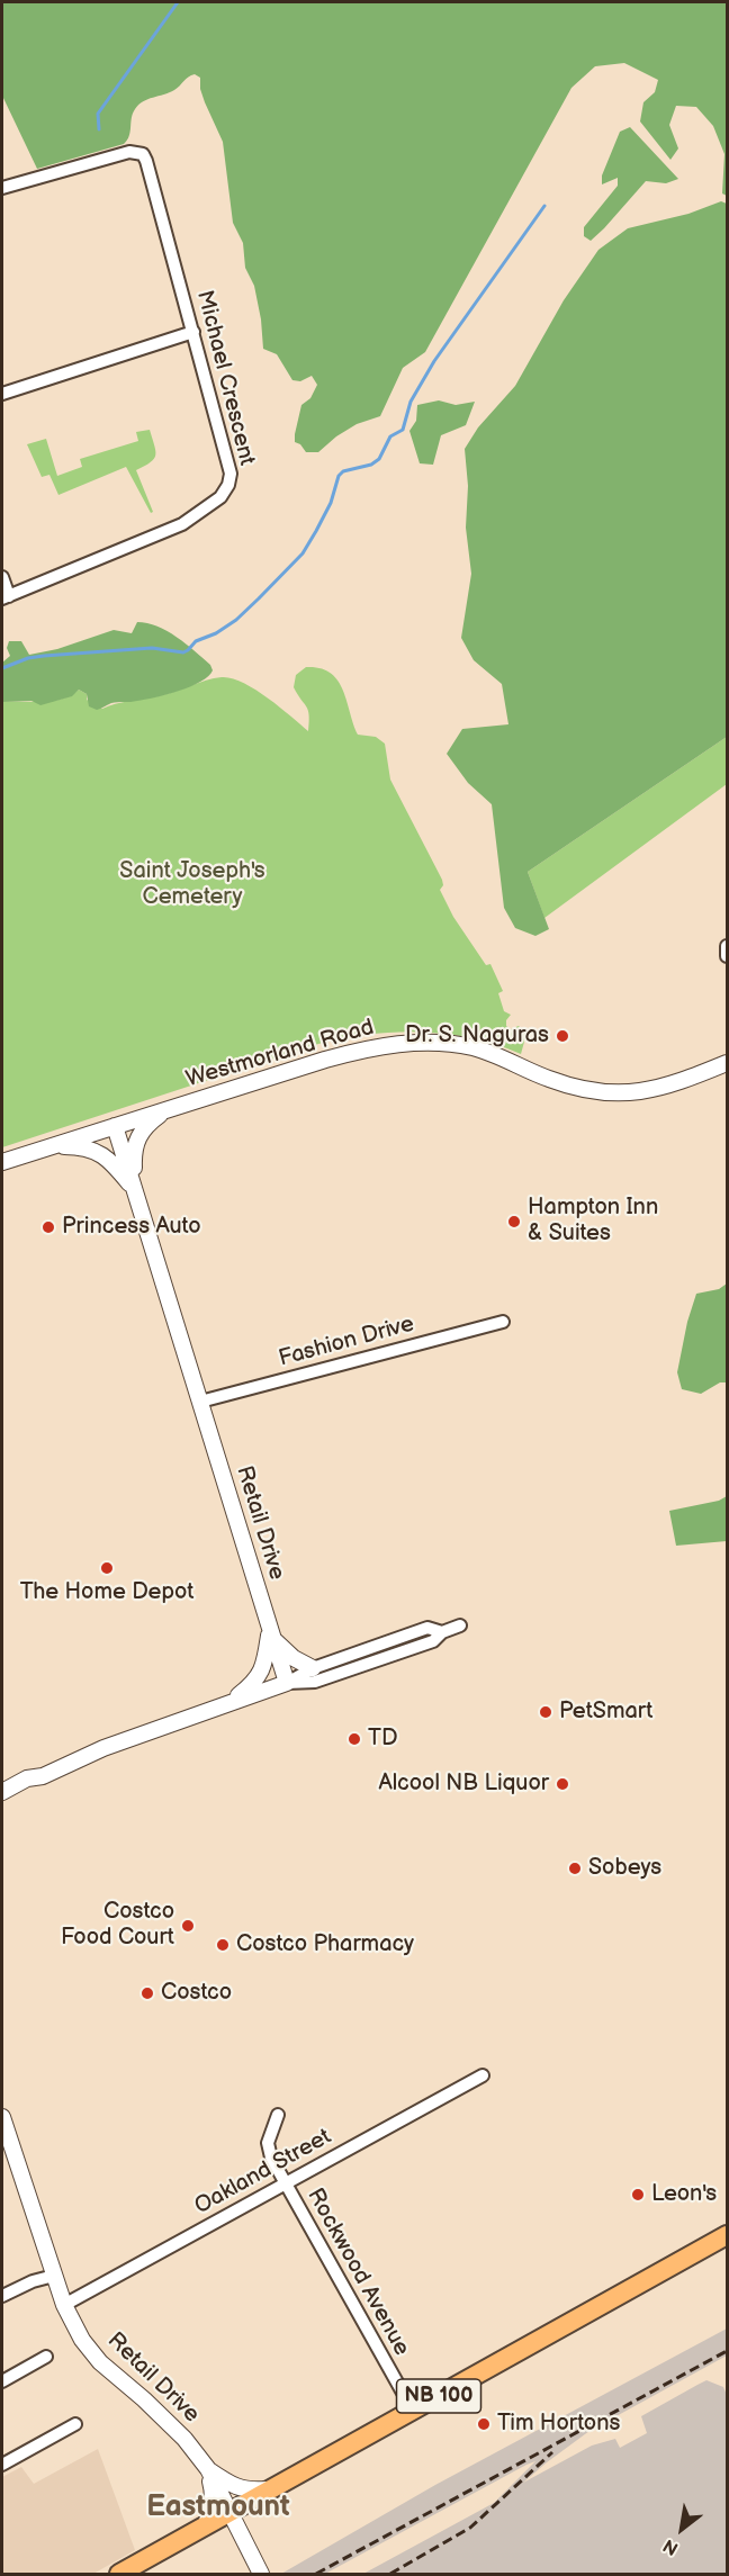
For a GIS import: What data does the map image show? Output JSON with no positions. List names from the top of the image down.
{
  "streets": {
    "main road": ["NB 100"],
    "street": [
      "Michael Crescent",
      "Westmorland Road",
      "Fashion Drive",
      "Retail Drive",
      "Oakland Street",
      "Rockwood Avenue"
    ]
  },
  "crossings": [
    ["Westmorland Road", "Retail Drive"],
    ["Fashion Drive", "Retail Drive"],
    ["Retail Drive", "Oakland Street"],
    ["Retail Drive", "NB 100"],
    ["Oakland Street", "Rockwood Avenue"],
    ["Rockwood Avenue", "NB 100"]
  ],
  "districts": ["Eastmount"],
  "parks": ["Saint Joseph's Cemetery"],
  "places": [
    "Dr. S. Naguras",
    "Hampton Inn & Suites",
    "Princess Auto",
    "The Home Depot",
    "PetSmart",
    "TD",
    "Alcool NB Liquor",
    "Sobeys",
    "Costco Food Court",
    "Costco Pharmacy",
    "Costco",
    "Leon's",
    "Tim Hortons"
  ],
  "north": "bottom left"
}
